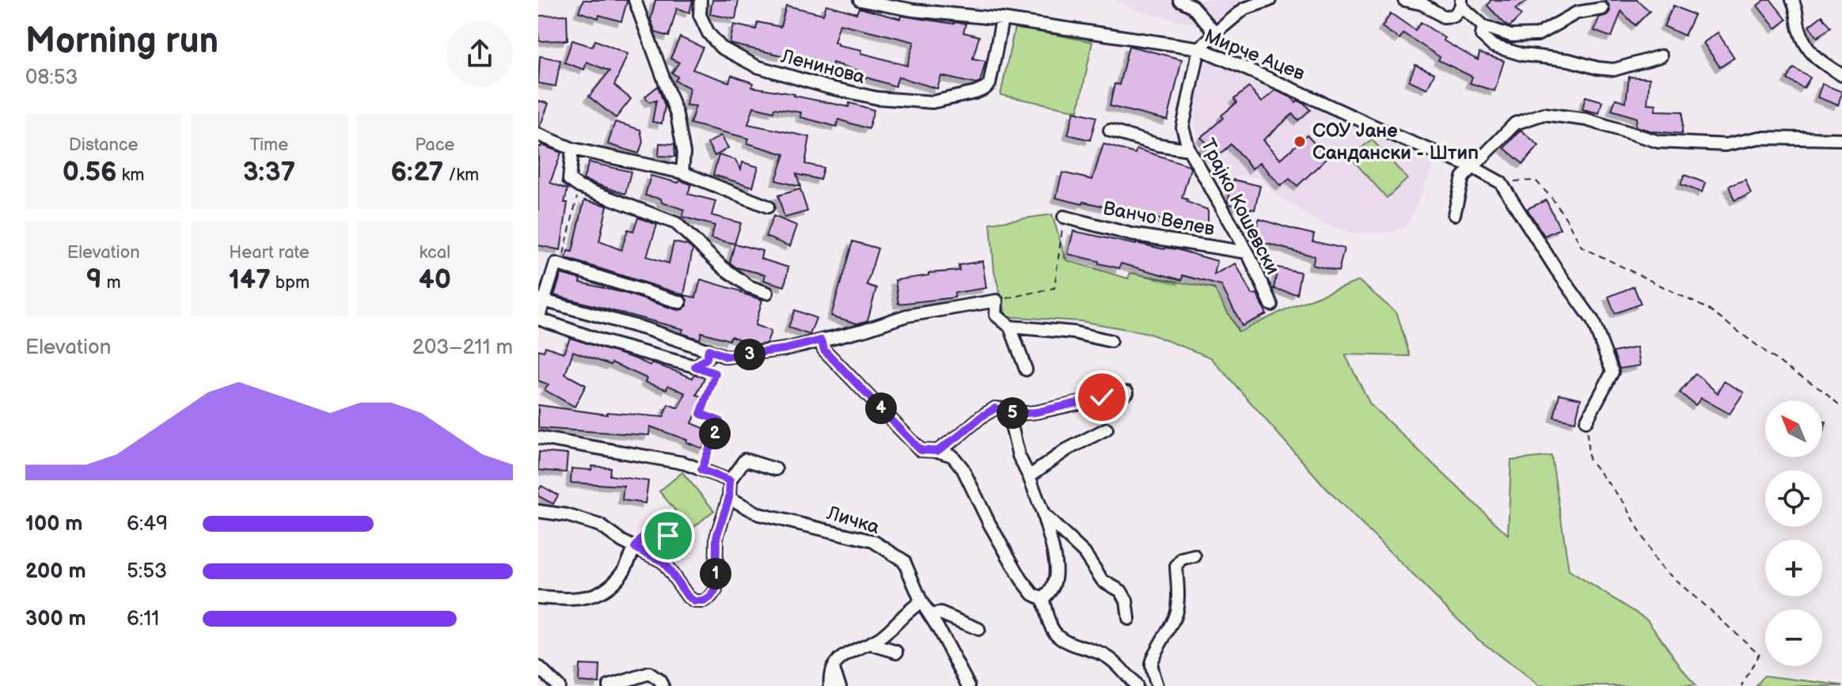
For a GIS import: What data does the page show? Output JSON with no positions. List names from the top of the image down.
{
  "streets": {
    "street": [
      "Мирче Ацев",
      "Ленинова",
      "Трајко Кошевски",
      "Ванчо Велев",
      "Личка"
    ]
  },
  "crossings": [
    ["Мирче Ацев", "Ленинова"],
    ["Мирче Ацев", "Трајко Кошевски"],
    ["Трајко Кошевски", "Ванчо Велев"]
  ],
  "places": ["СОУ Јане Сандански - Штип"],
  "north": "top left",
  "page": {
    "heading": ["Morning run", "08:53"],
    "stats": [
      ["Distance", "0.56 km"],
      ["Time", "3:37"],
      ["Pace", "6:27 /km"],
      ["Elevation", "9 m"],
      ["Heart rate", "147 bpm"],
      ["kcal", "40"]
    ],
    "chart": ["Elevation", "203–211 m"],
    "pins": [
      "3",
      "4",
      "5",
      "2",
      "1"
    ],
    "map_buttons": ["+", "−"],
    "list": [
      {
        "name": "100 m",
        "note": "6:49"
      },
      {
        "name": "200 m",
        "note": "5:53"
      },
      {
        "name": "300 m",
        "note": "6:11"
      }
    ]
  }
}
